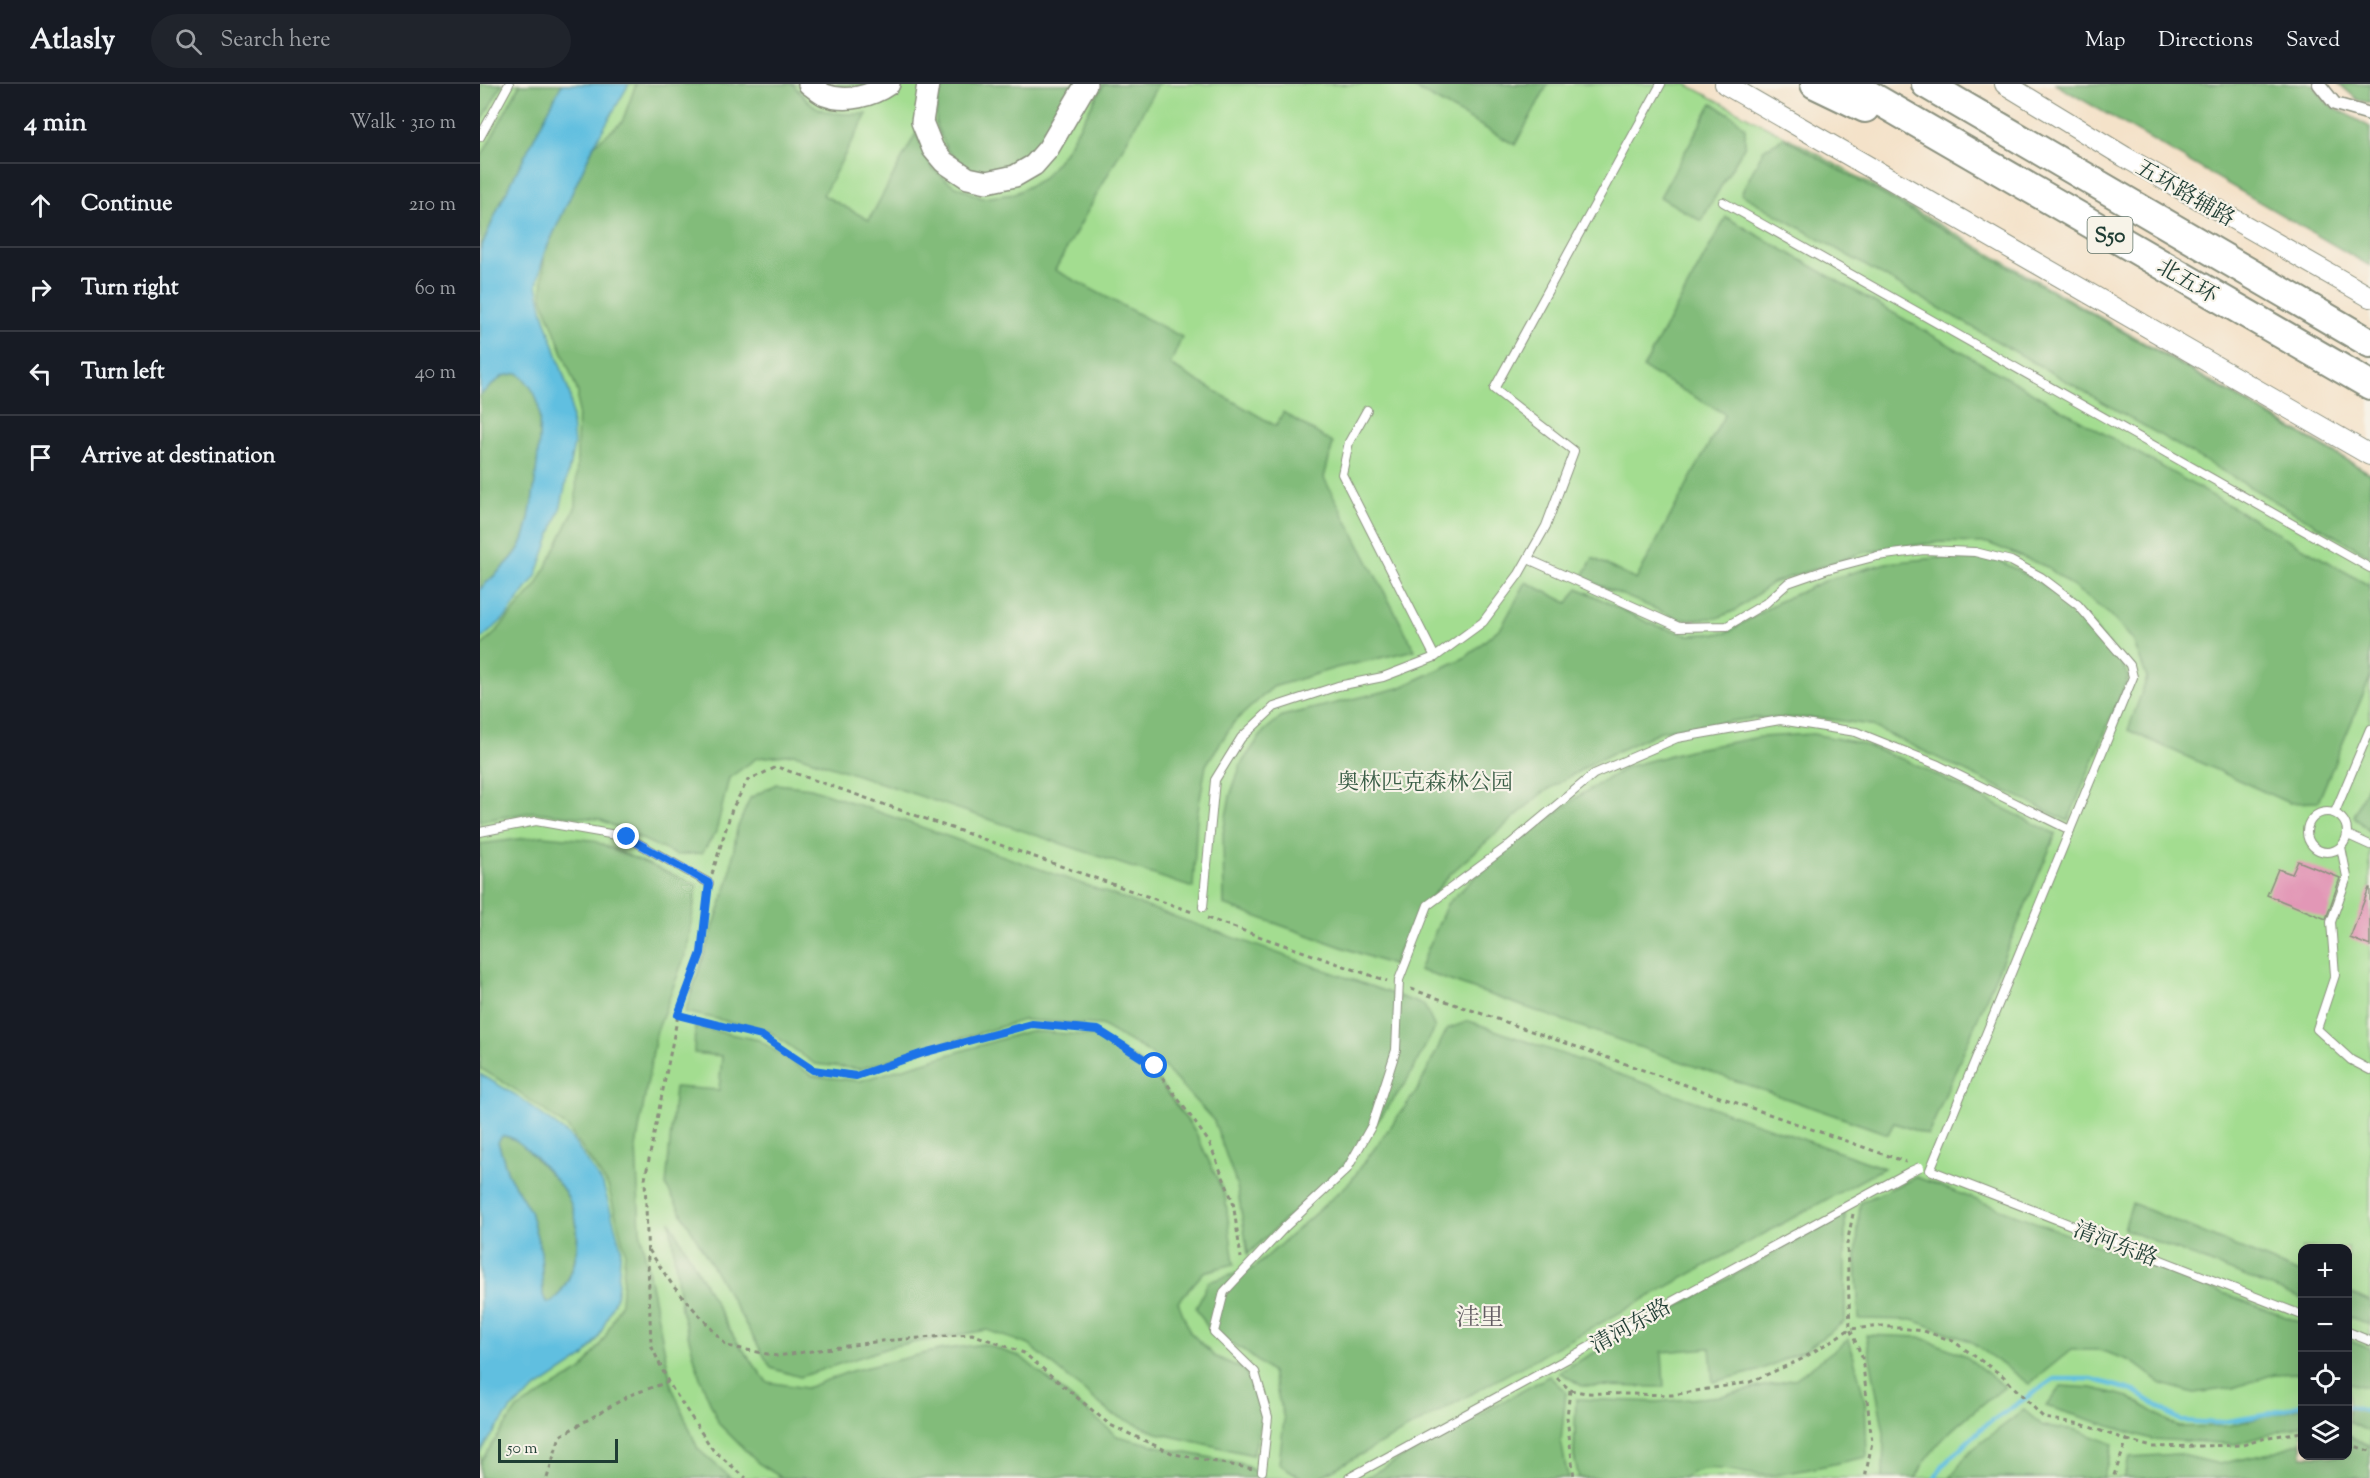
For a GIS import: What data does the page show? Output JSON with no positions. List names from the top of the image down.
{
  "streets": {
    "highway": ["S50", "北五环"],
    "street": ["五环路辅路"],
    "lane": ["清河东路"]
  },
  "districts": ["洼里"],
  "parks": ["奥林匹克森林公园"],
  "scale_bar": "50 m",
  "page": {
    "header": "Atlasly",
    "search": "Search here",
    "nav": ["Map", "Directions", "Saved"],
    "heading": ["4 min", "Walk · 310 m"],
    "list": [
      ["Continue", "210 m"],
      ["Turn right", "60 m"],
      ["Turn left", "40 m"],
      "Arrive at destination"
    ],
    "map_buttons": ["+", "−"],
    "scale": "50 m"
  }
}
